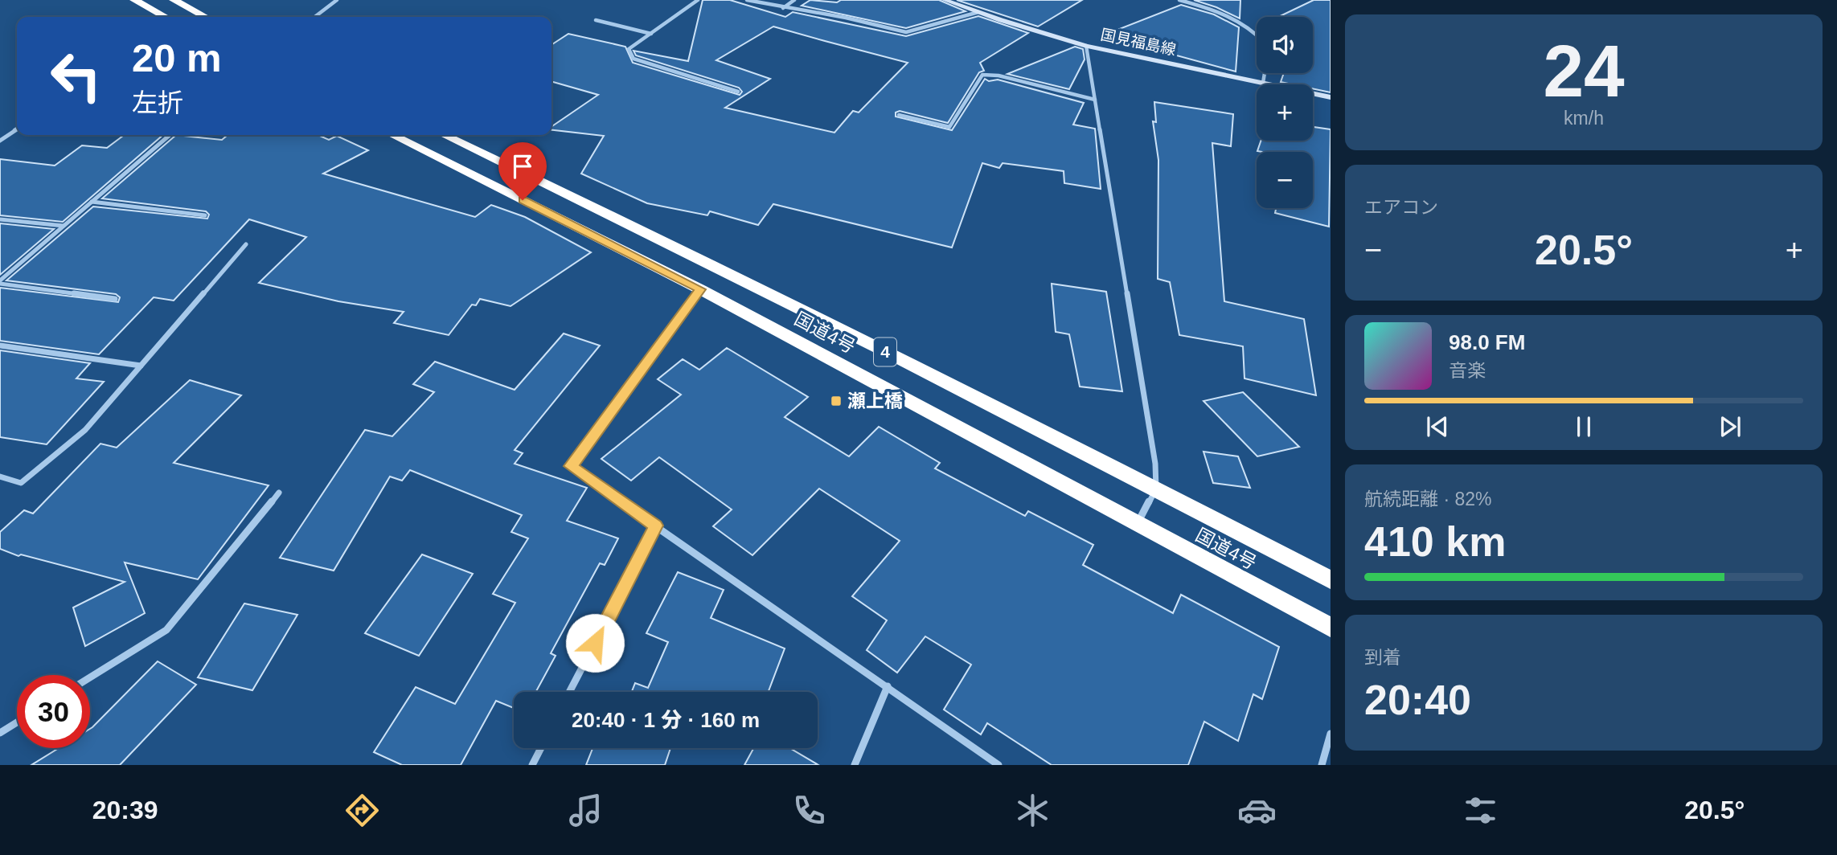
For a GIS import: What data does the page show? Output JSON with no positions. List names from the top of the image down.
{
  "streets": {
    "highway": ["国道4号", "4"],
    "main road": ["国見福島線"]
  },
  "places": {
    "transit": ["瀬上橋"]
  },
  "page": {
    "tile": [
      ["24", "km/h"],
      "エアコン",
      ["航続距離 · 82%", "410 km"],
      ["到着", "20:40"]
    ],
    "map_buttons": ["+", "−"],
    "turn": ["20 m", "左折"],
    "heat": ["−", "20.5°", "+"],
    "song": ["98.0 FM", "音楽"],
    "limit": "30",
    "trip": "20:40 · 1 分 · 160 m",
    "tabs": ["20:39", "20.5°"]
  }
}
